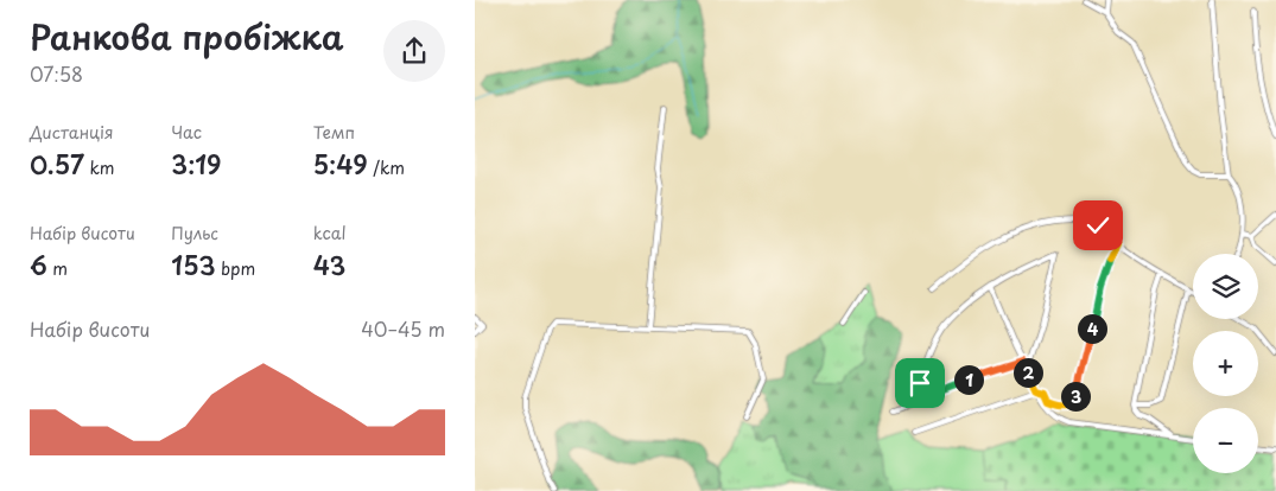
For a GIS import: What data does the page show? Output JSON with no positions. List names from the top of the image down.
{
  "page": {
    "heading": ["Ранкова пробіжка", "07:58"],
    "stats": [
      ["Дистанція", "0.57 km"],
      ["Час", "3:19"],
      ["Темп", "5:49 /km"],
      ["Набір висоти", "6 m"],
      ["Пульс", "153 bpm"],
      ["kcal", "43"]
    ],
    "map_buttons": ["+", "−"],
    "chart": ["Набір висоти", "40–45 m"],
    "pins": [
      "4",
      "2",
      "1",
      "3"
    ]
  }
}
